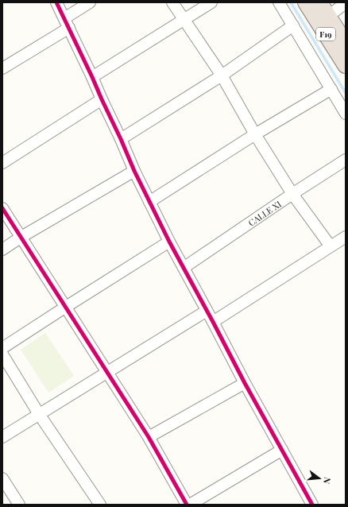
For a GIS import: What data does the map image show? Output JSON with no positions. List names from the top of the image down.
{
  "streets": {
    "highway": ["F19"],
    "street": ["CALLE XI"]
  },
  "north": "right"
}
